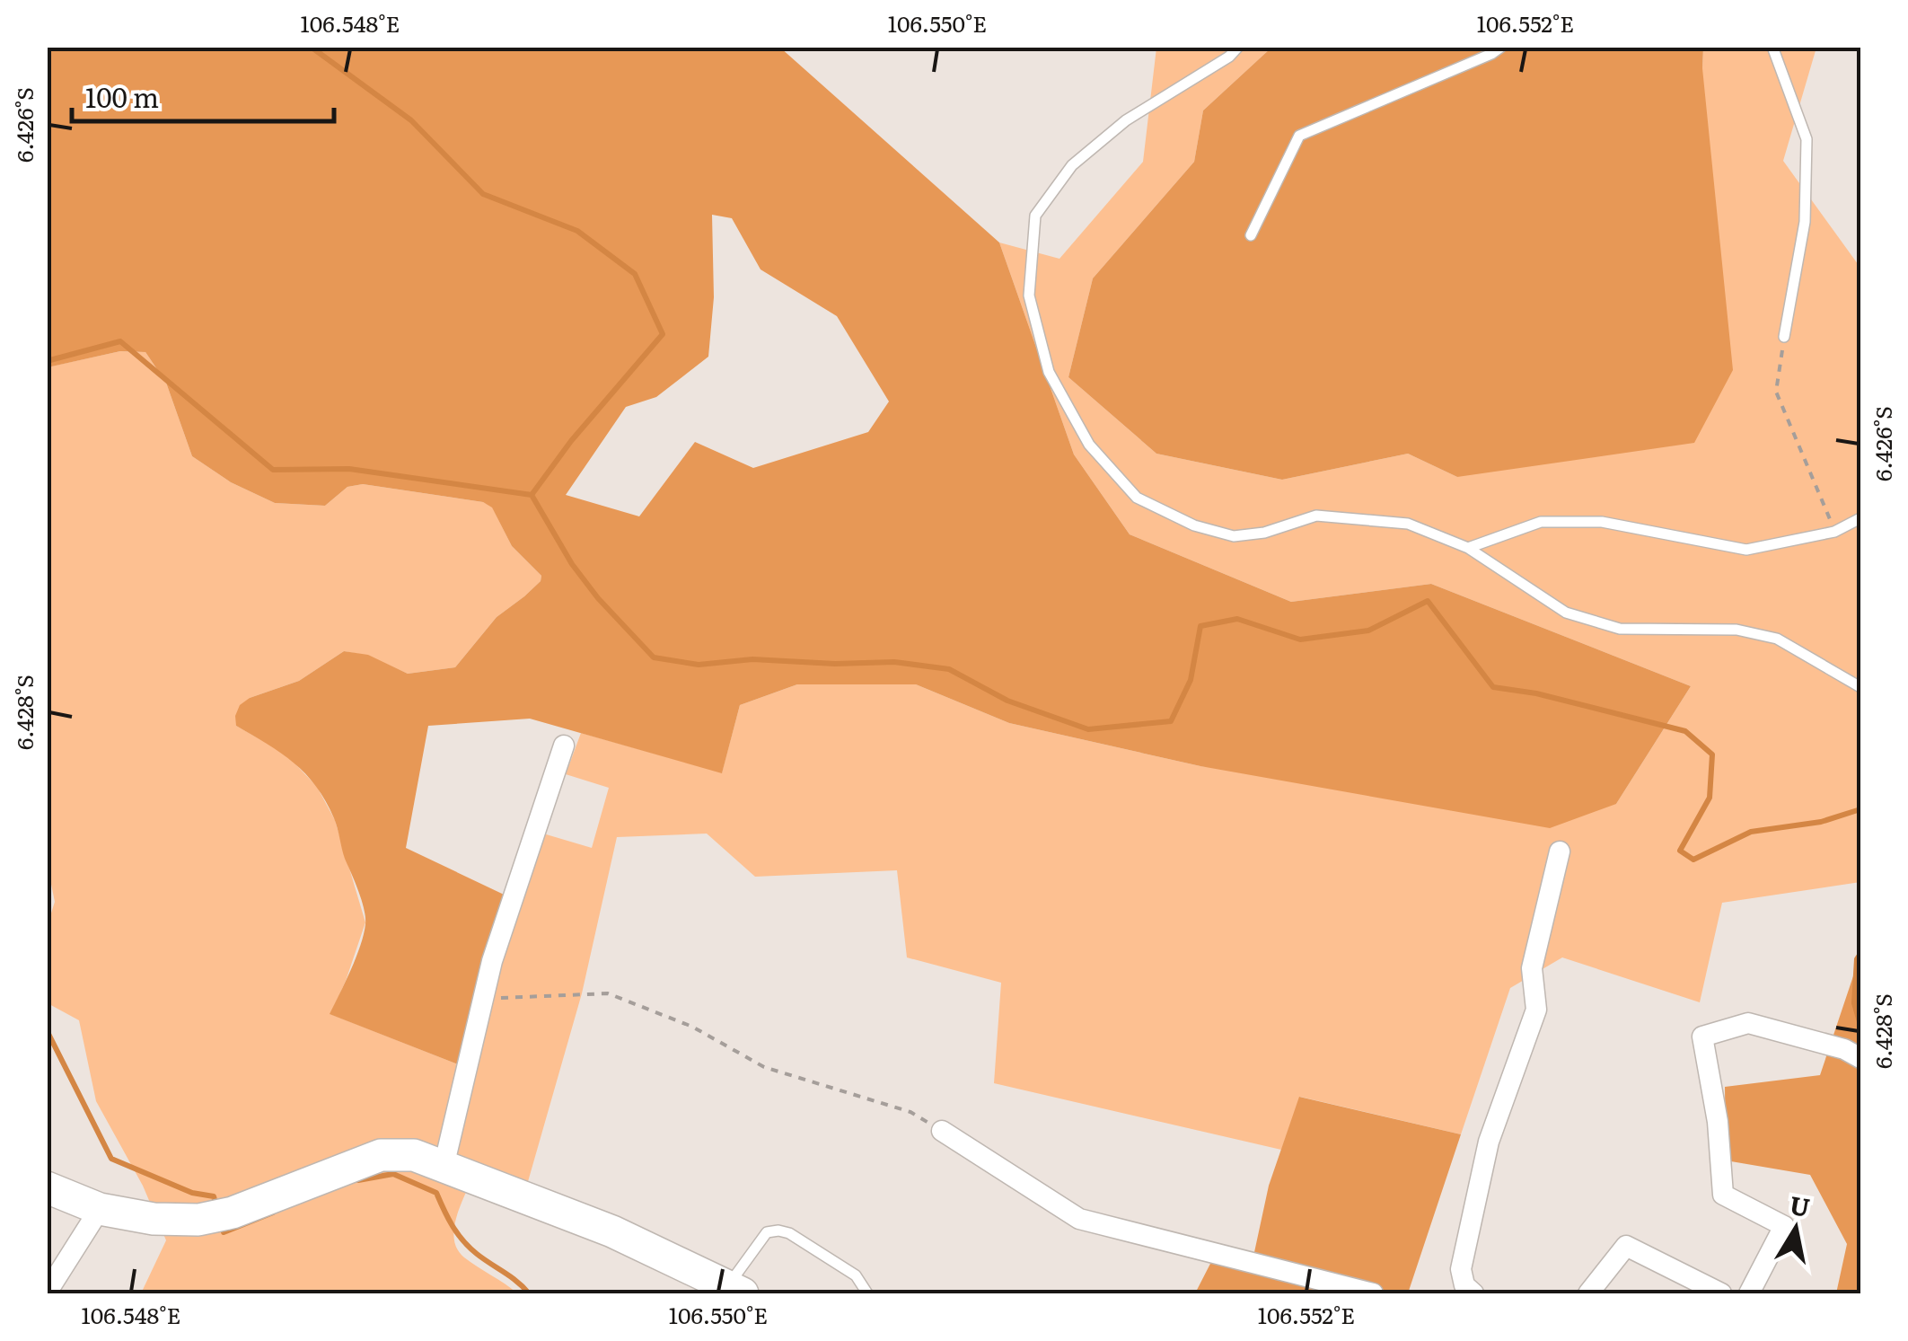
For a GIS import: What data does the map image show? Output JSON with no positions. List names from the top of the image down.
{
  "scale_bar": "100 m",
  "north": "top",
  "coordinates": [
    "106.548°E",
    "106.550°E",
    "106.552°E",
    "6.426°S",
    "6.428°S"
  ]
}
